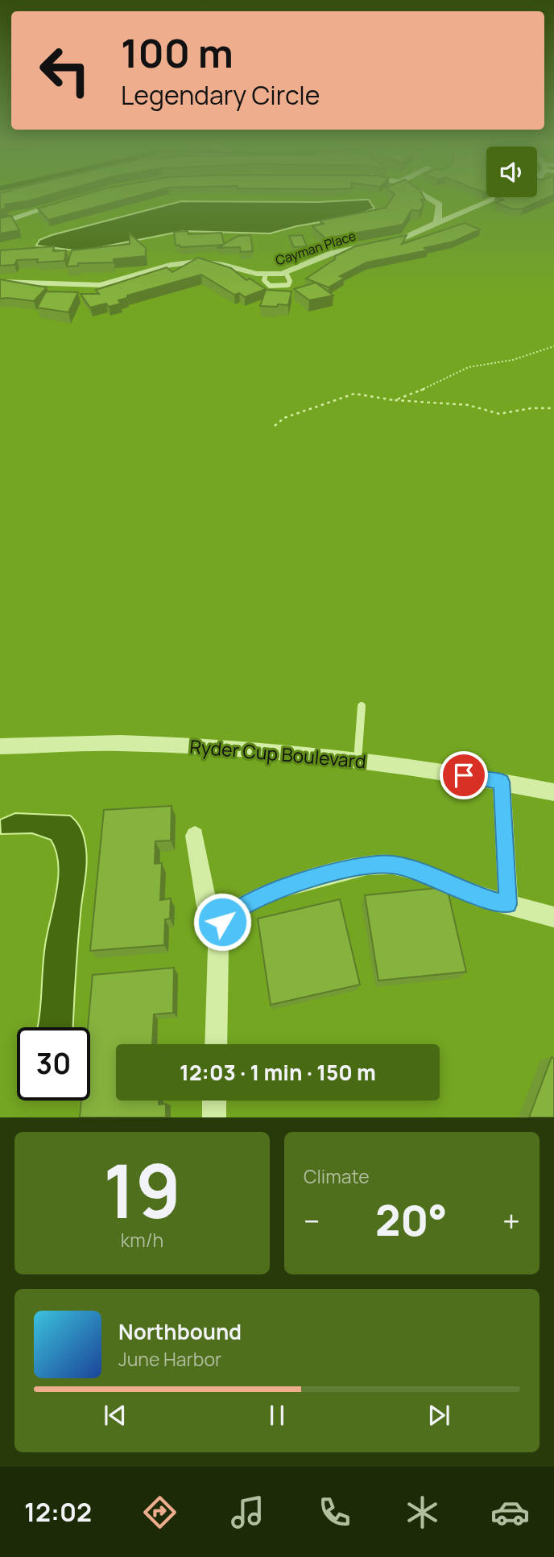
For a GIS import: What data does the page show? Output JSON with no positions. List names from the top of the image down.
{
  "streets": {
    "street": ["Cayman Place", "Ryder Cup Boulevard"]
  },
  "page": {
    "turn": ["100 m", "Legendary Circle"],
    "limit": "30",
    "trip": "12:03 · 1 min · 150 m",
    "tile": [
      ["19", "km/h"],
      "Climate"
    ],
    "heat": ["−", "20°", "+"],
    "song": ["Northbound", "June Harbor"],
    "tabs": "12:02"
  }
}
